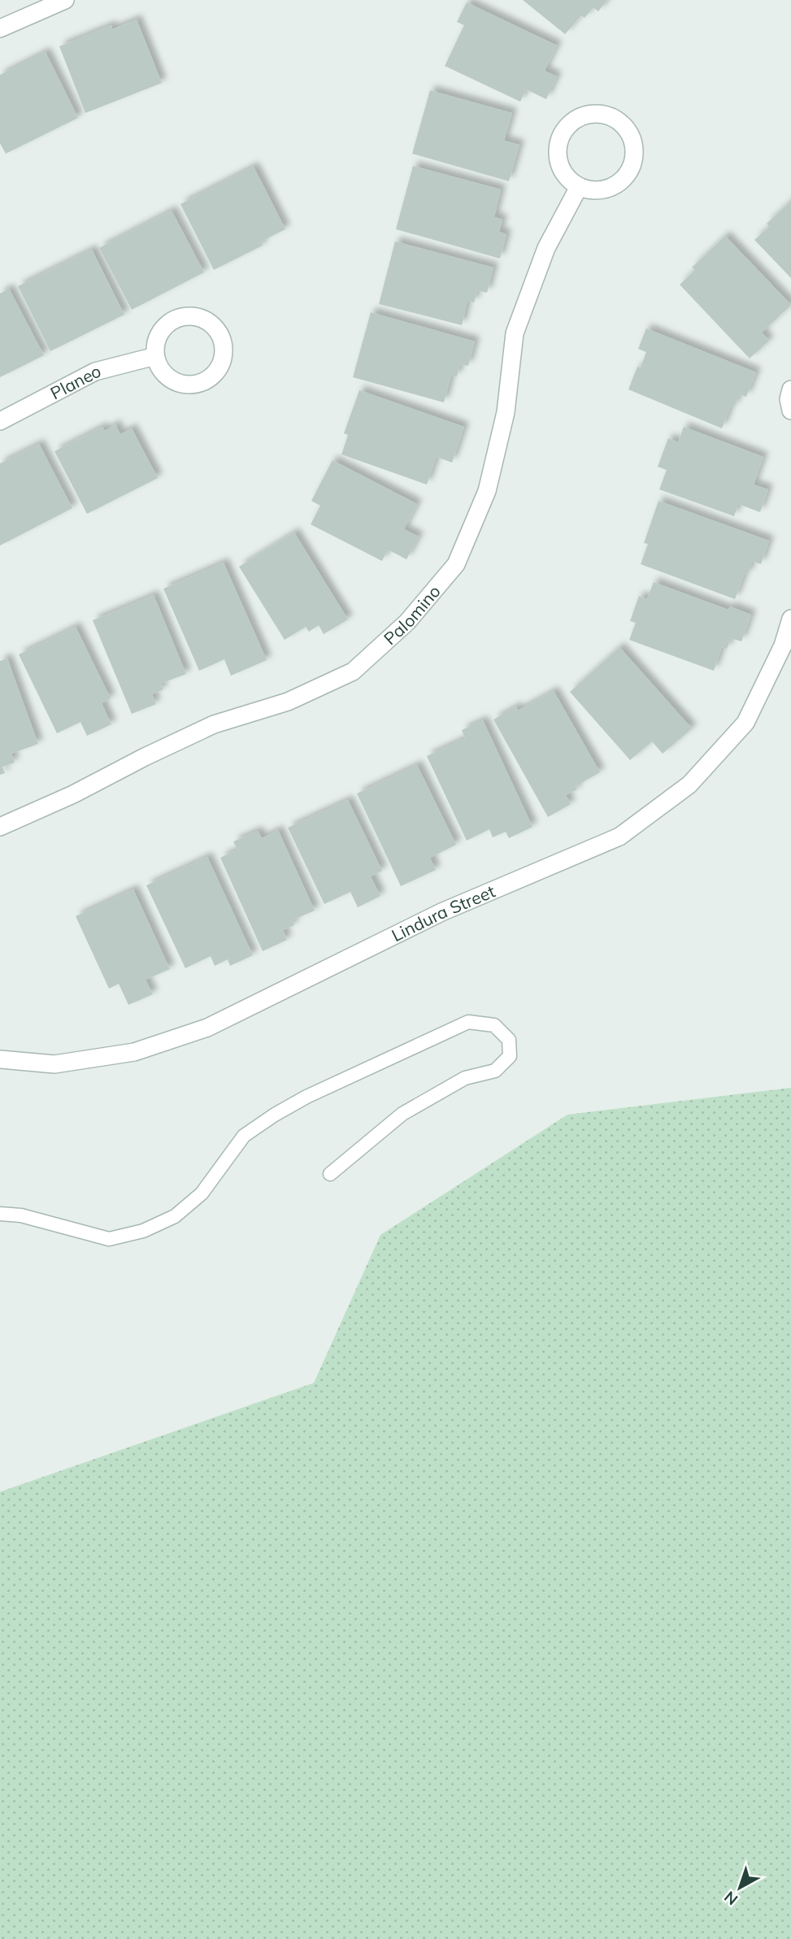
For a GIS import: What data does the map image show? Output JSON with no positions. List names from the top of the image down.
{
  "streets": {
    "street": ["Planeo", "Palomino", "Lindura Street"]
  },
  "north": "bottom left"
}
